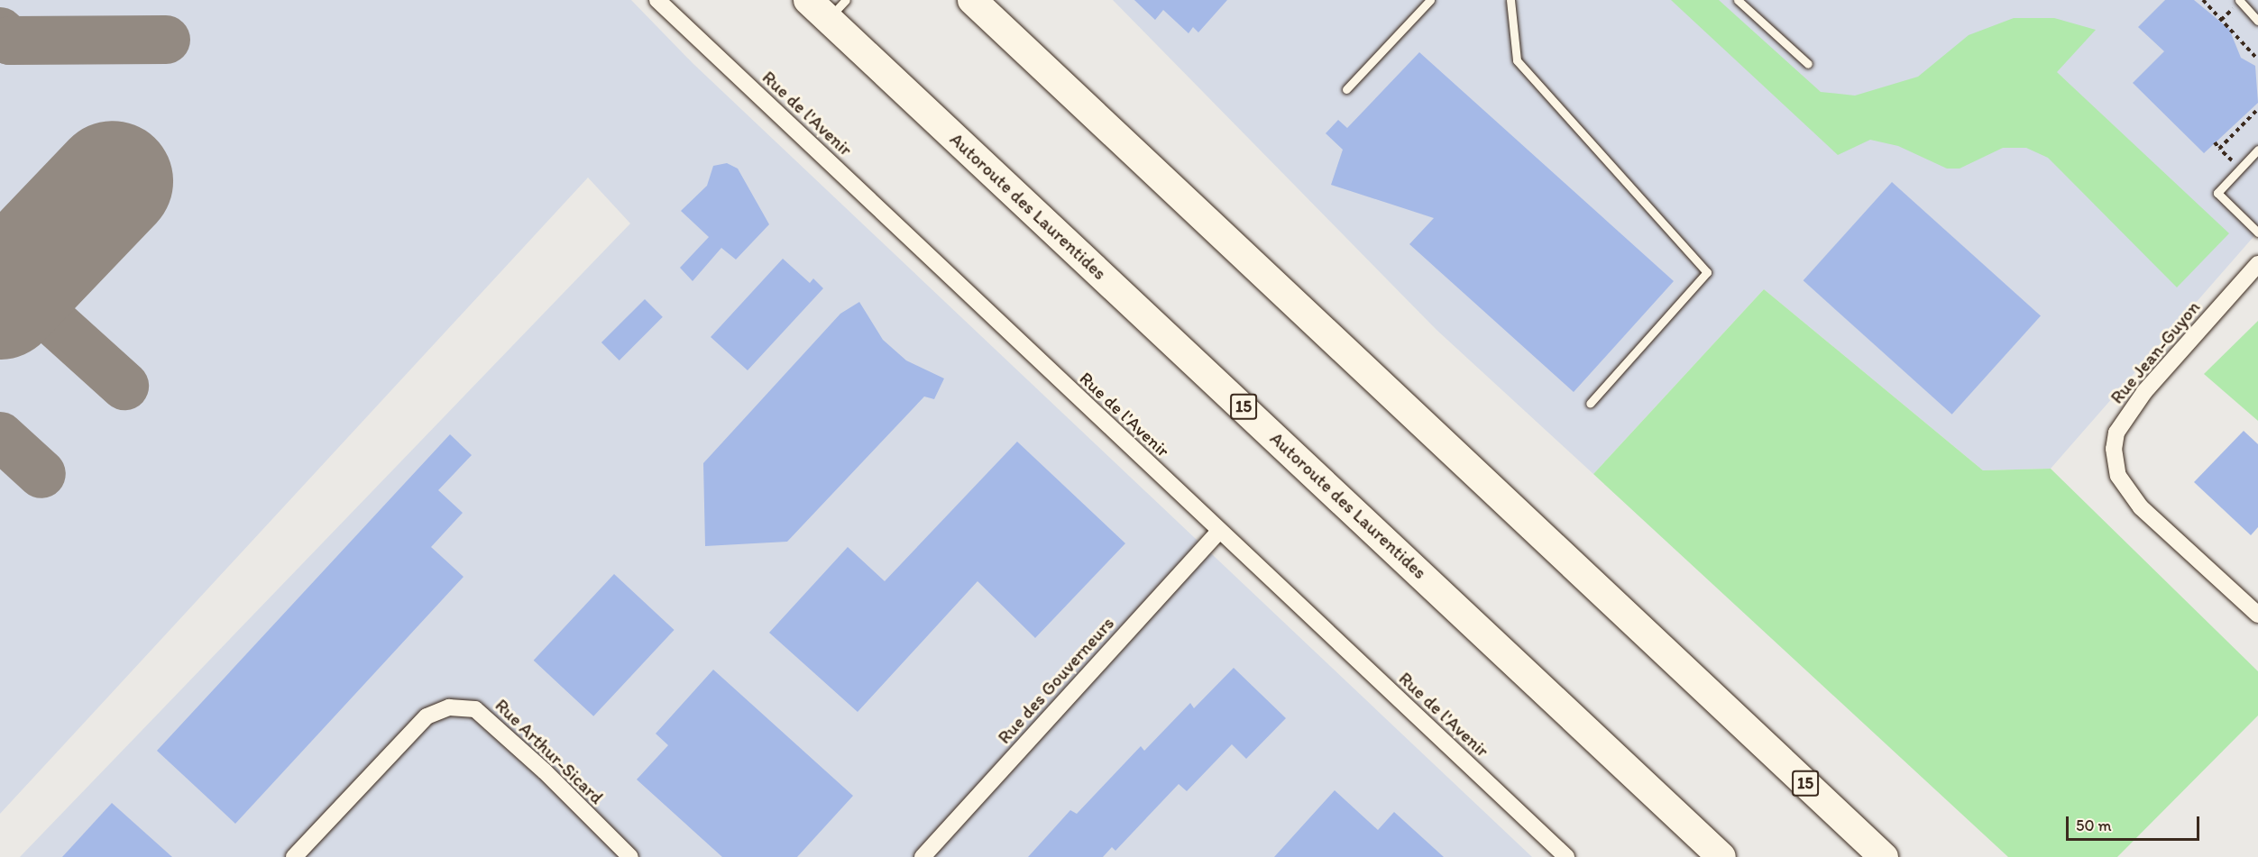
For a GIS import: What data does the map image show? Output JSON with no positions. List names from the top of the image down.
{
  "streets": {
    "highway": ["Autoroute des Laurentides", "15"],
    "street": [
      "Rue de l'Avenir",
      "Rue Jean-Guyon",
      "Rue des Gouverneurs",
      "Rue Arthur-Sicard"
    ]
  },
  "crossings": [
    ["Rue de l'Avenir", "Rue des Gouverneurs"]
  ],
  "scale_bar": "50 m"
}
